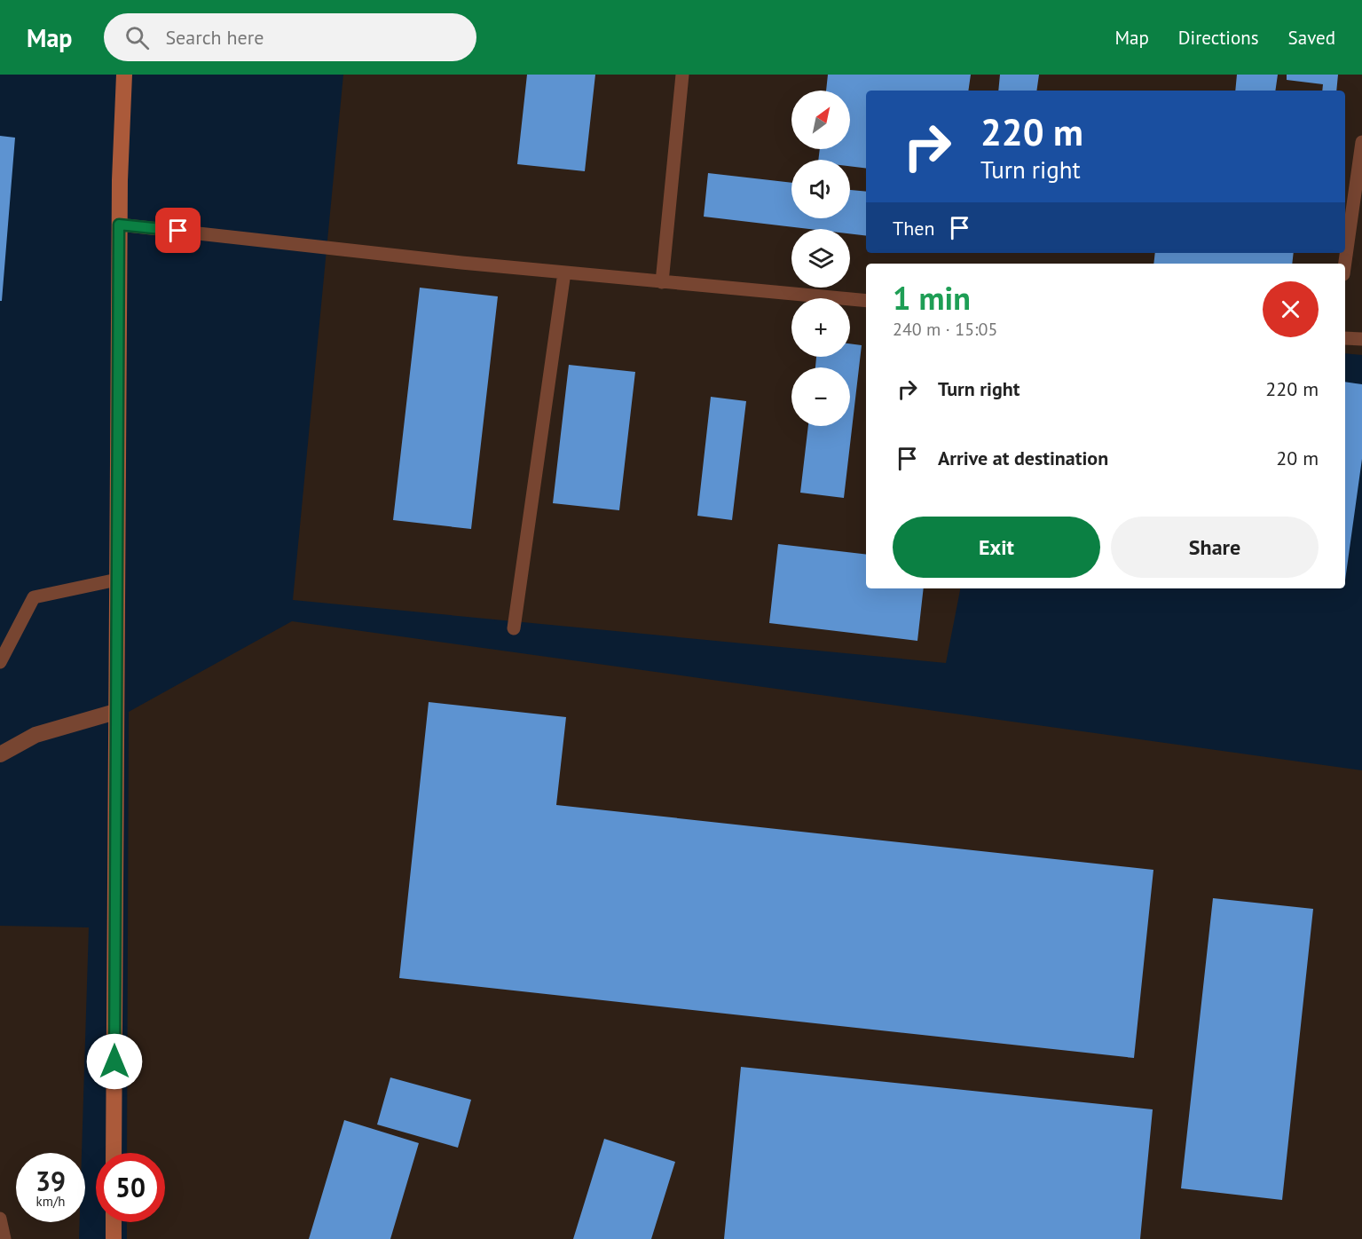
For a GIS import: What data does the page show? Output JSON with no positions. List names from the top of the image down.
{
  "north": "top right",
  "page": {
    "header": "Map",
    "search": "Search here",
    "nav": ["Map", "Directions", "Saved"],
    "map_buttons": ["+", "−"],
    "turn": ["220 m", "Turn right"],
    "then": "Then",
    "heading": ["1 min", "240 m · 15:05"],
    "list": [
      {
        "name": "Turn right",
        "value": "220 m"
      },
      {
        "name": "Arrive at destination",
        "value": "20 m"
      }
    ],
    "buttons": ["Exit", "Share"],
    "speed": "39 km/h",
    "limit": "50"
  }
}
